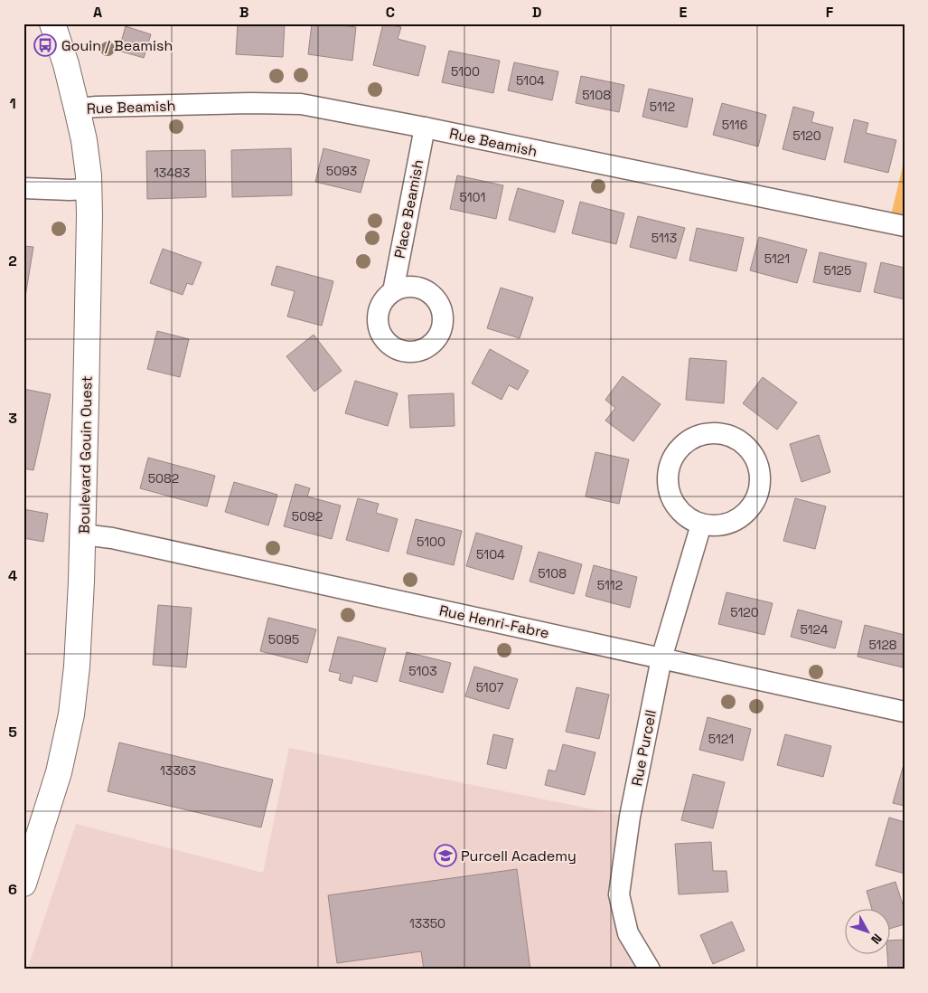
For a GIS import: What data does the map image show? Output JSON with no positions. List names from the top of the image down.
{
  "streets": {
    "street": [
      "Rue Beamish",
      "Place Beamish",
      "Boulevard Gouin Ouest",
      "Rue Henri-Fabre",
      "Rue Purcell"
    ]
  },
  "crossings": [
    ["Rue Beamish", "Place Beamish"],
    ["Rue Beamish", "Boulevard Gouin Ouest"],
    ["Boulevard Gouin Ouest", "Rue Henri-Fabre"],
    ["Rue Henri-Fabre", "Rue Purcell"]
  ],
  "places": {
    "bus stop": ["Gouin / Beamish"],
    "school or university": ["Purcell Academy"]
  },
  "house_numbers": [
    "5100",
    "5104",
    "5108",
    "5112",
    "5116",
    "5120",
    "5093",
    "13483",
    "5101",
    "5113",
    "5121",
    "5125",
    "5082",
    "5092",
    "5100",
    "5104",
    "5108",
    "5112",
    "5120",
    "5124",
    "5095",
    "5128",
    "5103",
    "5107",
    "5121",
    "13363",
    "13350"
  ],
  "north": "bottom right",
  "grid": {
    "columns": [
      "A",
      "B",
      "C",
      "D",
      "E",
      "F"
    ],
    "rows": [
      "1",
      "2",
      "3",
      "4",
      "5",
      "6"
    ]
  }
}
